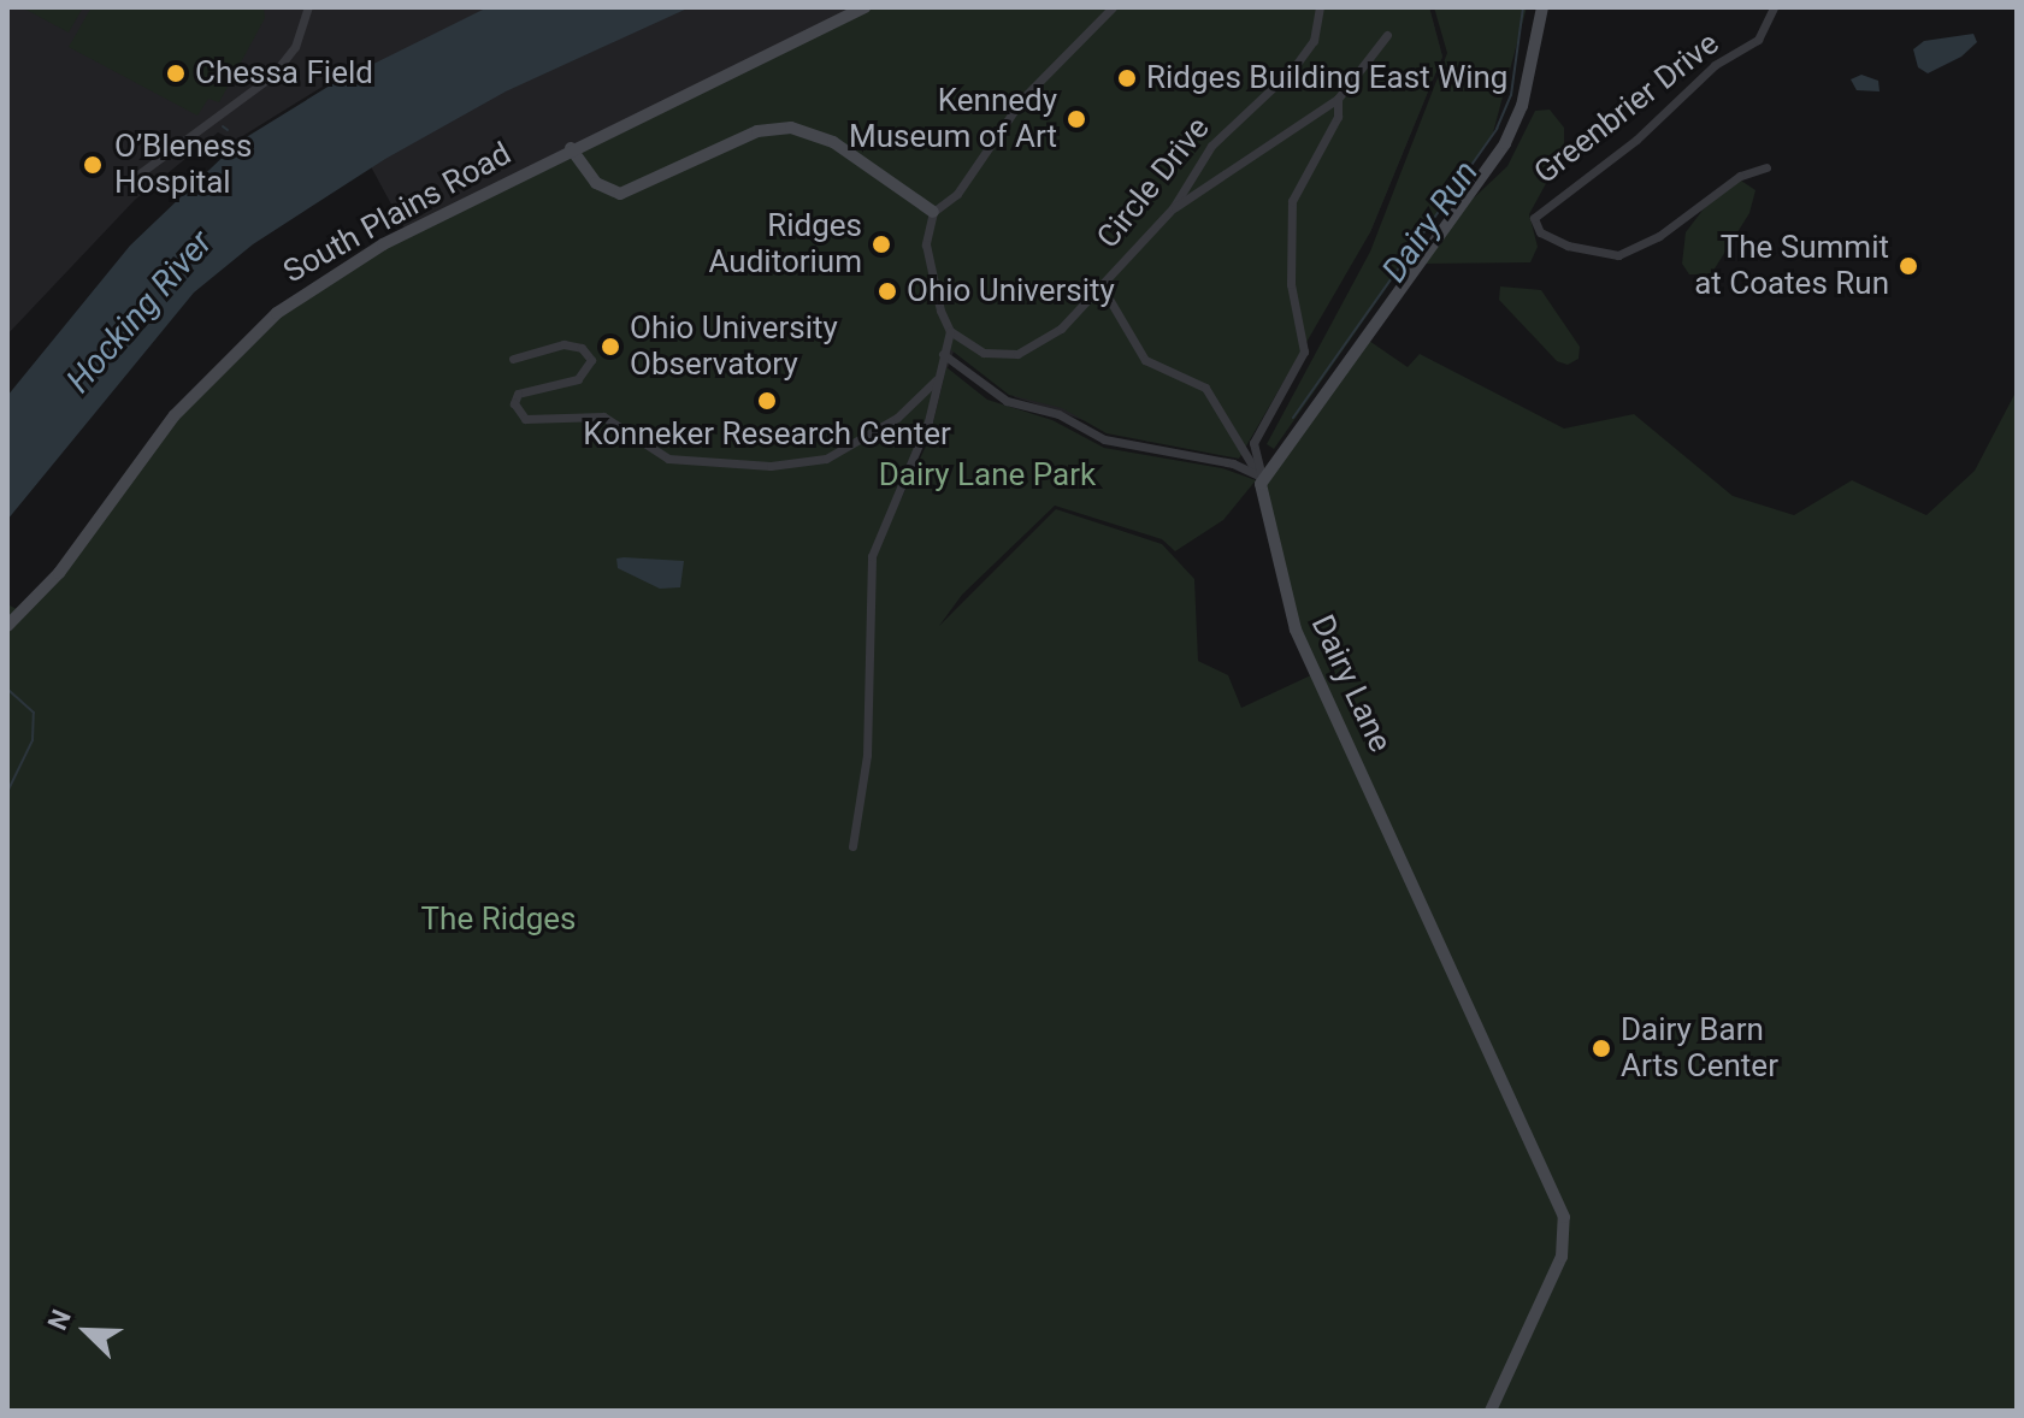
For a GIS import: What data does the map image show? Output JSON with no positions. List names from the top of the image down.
{
  "streets": {
    "street": [
      "Greenbrier Drive",
      "Circle Drive",
      "South Plains Road",
      "Dairy Lane"
    ]
  },
  "water": ["Dairy Run", "Hocking River"],
  "parks": ["Dairy Lane Park", "The Ridges"],
  "places": [
    "Chessa Field",
    "Ridges Building East Wing",
    "Kennedy Museum of Art",
    "O’Bleness Hospital",
    "Ridges Auditorium",
    "The Summit at Coates Run",
    "Ohio University",
    "Ohio University Observatory",
    "Konneker Research Center",
    "Dairy Barn Arts Center"
  ],
  "north": "top left"
}
